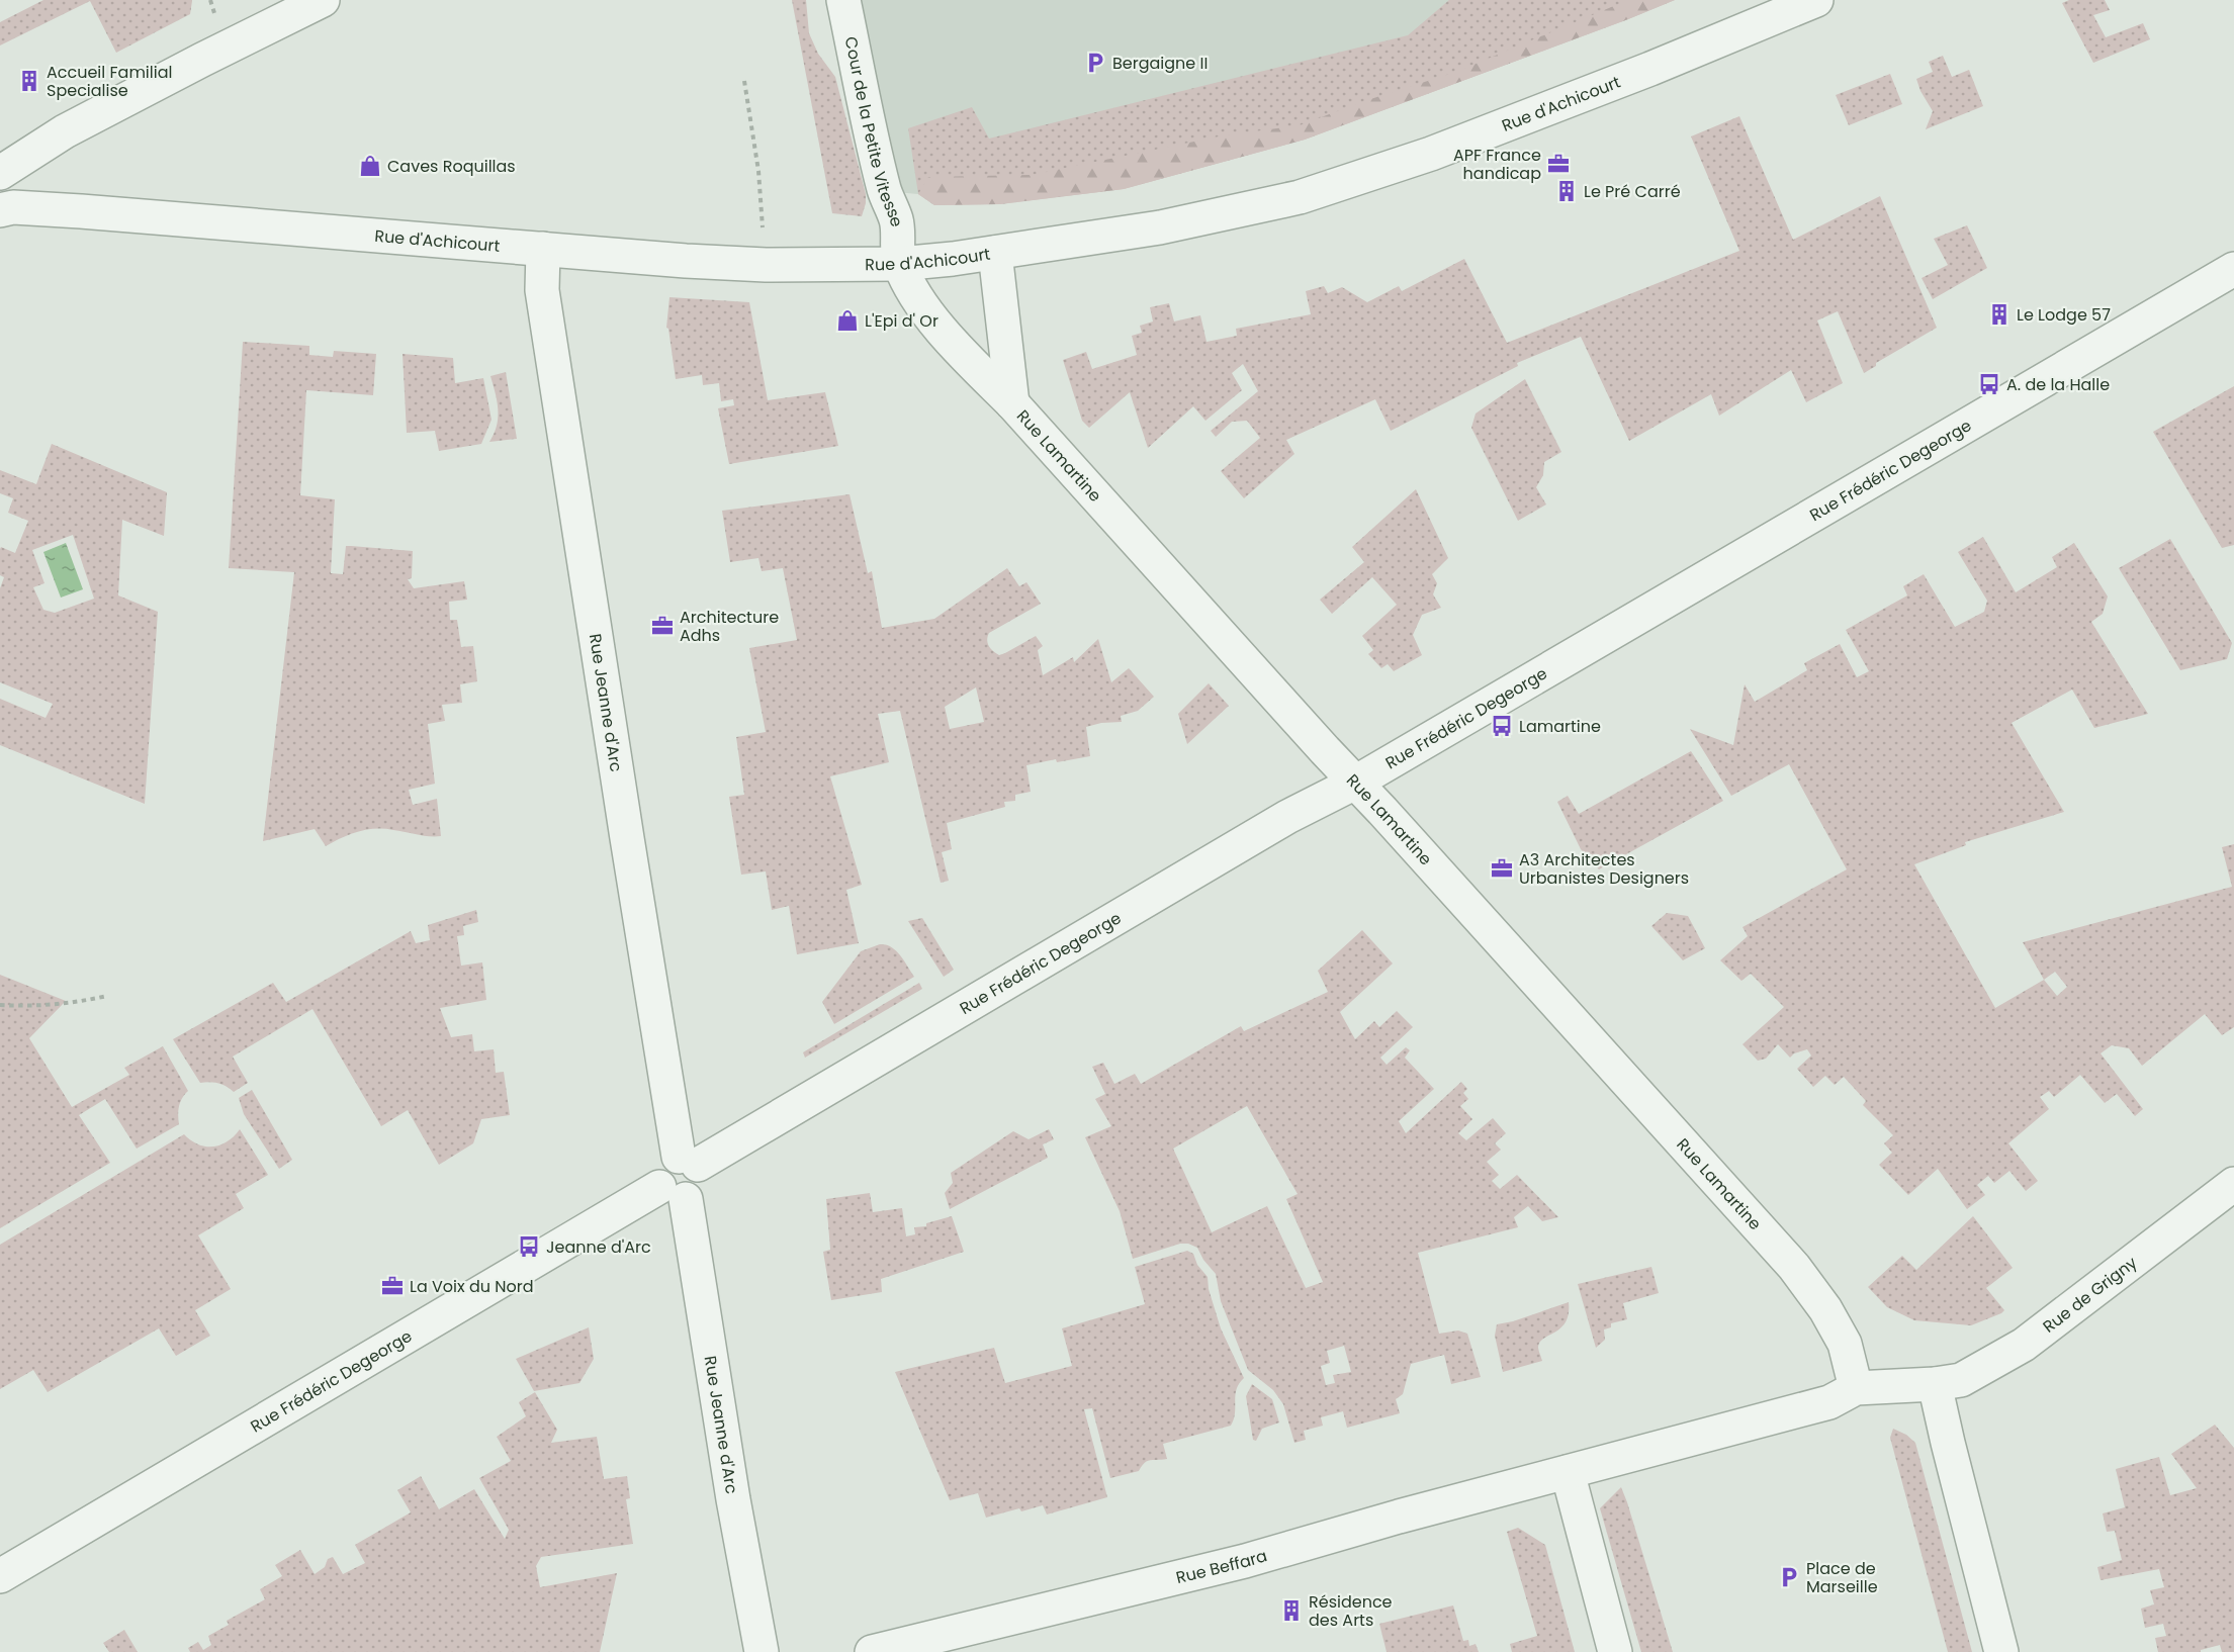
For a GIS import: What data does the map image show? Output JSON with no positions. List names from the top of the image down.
{
  "streets": {
    "street": [
      "Rue d'Achicourt",
      "Cour de la Petite Vitesse",
      "Rue Lamartine",
      "Rue Frédéric Degeorge",
      "Rue Jeanne d'Arc",
      "Rue de Grigny",
      "Rue Beffara"
    ]
  },
  "crossings": [
    ["Rue d'Achicourt", "Cour de la Petite Vitesse"],
    ["Rue d'Achicourt", "Rue Lamartine"],
    ["Rue d'Achicourt", "Rue Jeanne d'Arc"],
    ["Cour de la Petite Vitesse", "Rue Lamartine"],
    ["Rue Lamartine", "Rue Frédéric Degeorge"],
    ["Rue Frédéric Degeorge", "Rue Jeanne d'Arc"]
  ],
  "places": {
    "parking": ["Bergaigne II", "Place de Marseille"],
    "building": [
      "Accueil Familial Specialise",
      "Le Pré Carré",
      "Le Lodge 57",
      "Résidence des Arts"
    ],
    "office": [
      "APF France handicap",
      "Architecture Adhs",
      "A3 Architectes Urbanistes Designers",
      "La Voix du Nord"
    ],
    "shop": ["Caves Roquillas", "L'Epi d' Or"],
    "bus stop": ["A. de la Halle", "Lamartine", "Jeanne d'Arc"]
  }
}
